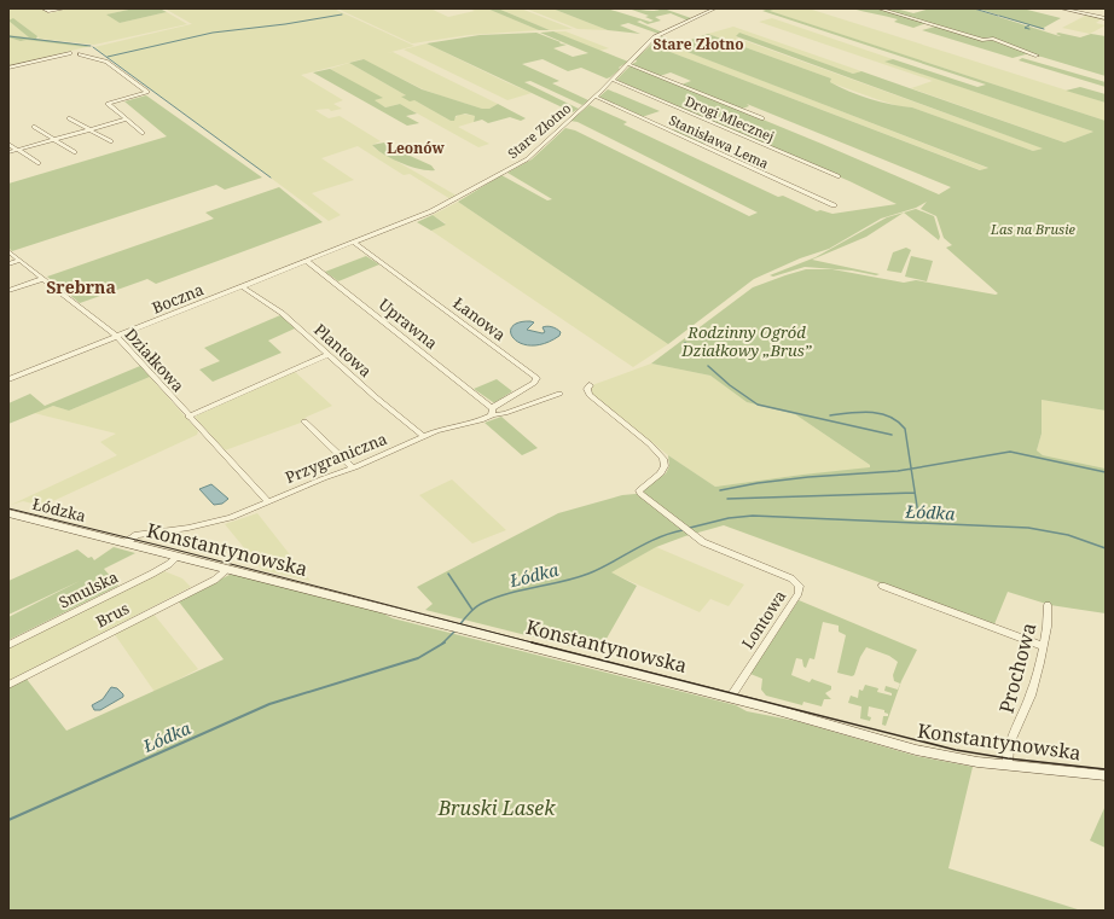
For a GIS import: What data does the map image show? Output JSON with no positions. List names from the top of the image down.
{
  "streets": {
    "main road": ["Łódzka", "Konstantynowska"],
    "street": [
      "Drogi Mlecznej",
      "Stare Złotno",
      "Stanisława Lema",
      "Boczna",
      "Łanowa",
      "Uprawna",
      "Plantowa",
      "Działkowa",
      "Przygraniczna",
      "Smulska",
      "Brus",
      "Lontowa",
      "Prochowa"
    ]
  },
  "crossings": [
    ["Drogi Mlecznej", "Stare Złotno"],
    ["Stare Złotno", "Stanisława Lema"],
    ["Stare Złotno", "Boczna"],
    ["Stare Złotno", "Łanowa"],
    ["Boczna", "Łanowa"],
    ["Boczna", "Uprawna"],
    ["Boczna", "Plantowa"],
    ["Boczna", "Działkowa"],
    ["Łanowa", "Uprawna"],
    ["Łanowa", "Przygraniczna"],
    ["Uprawna", "Przygraniczna"],
    ["Plantowa", "Przygraniczna"],
    ["Działkowa", "Przygraniczna"],
    ["Przygraniczna", "Konstantynowska"],
    ["Łódzka", "Konstantynowska"],
    ["Konstantynowska", "Smulska"],
    ["Konstantynowska", "Brus"],
    ["Konstantynowska", "Lontowa"],
    ["Konstantynowska", "Prochowa"]
  ],
  "districts": ["Stare Złotno", "Leonów", "Srebrna"],
  "water": ["Łódka"],
  "parks": ["Las na Brusie", "Rodzinny Ogród Działkowy „Brus”", "Bruski Lasek"]
}
